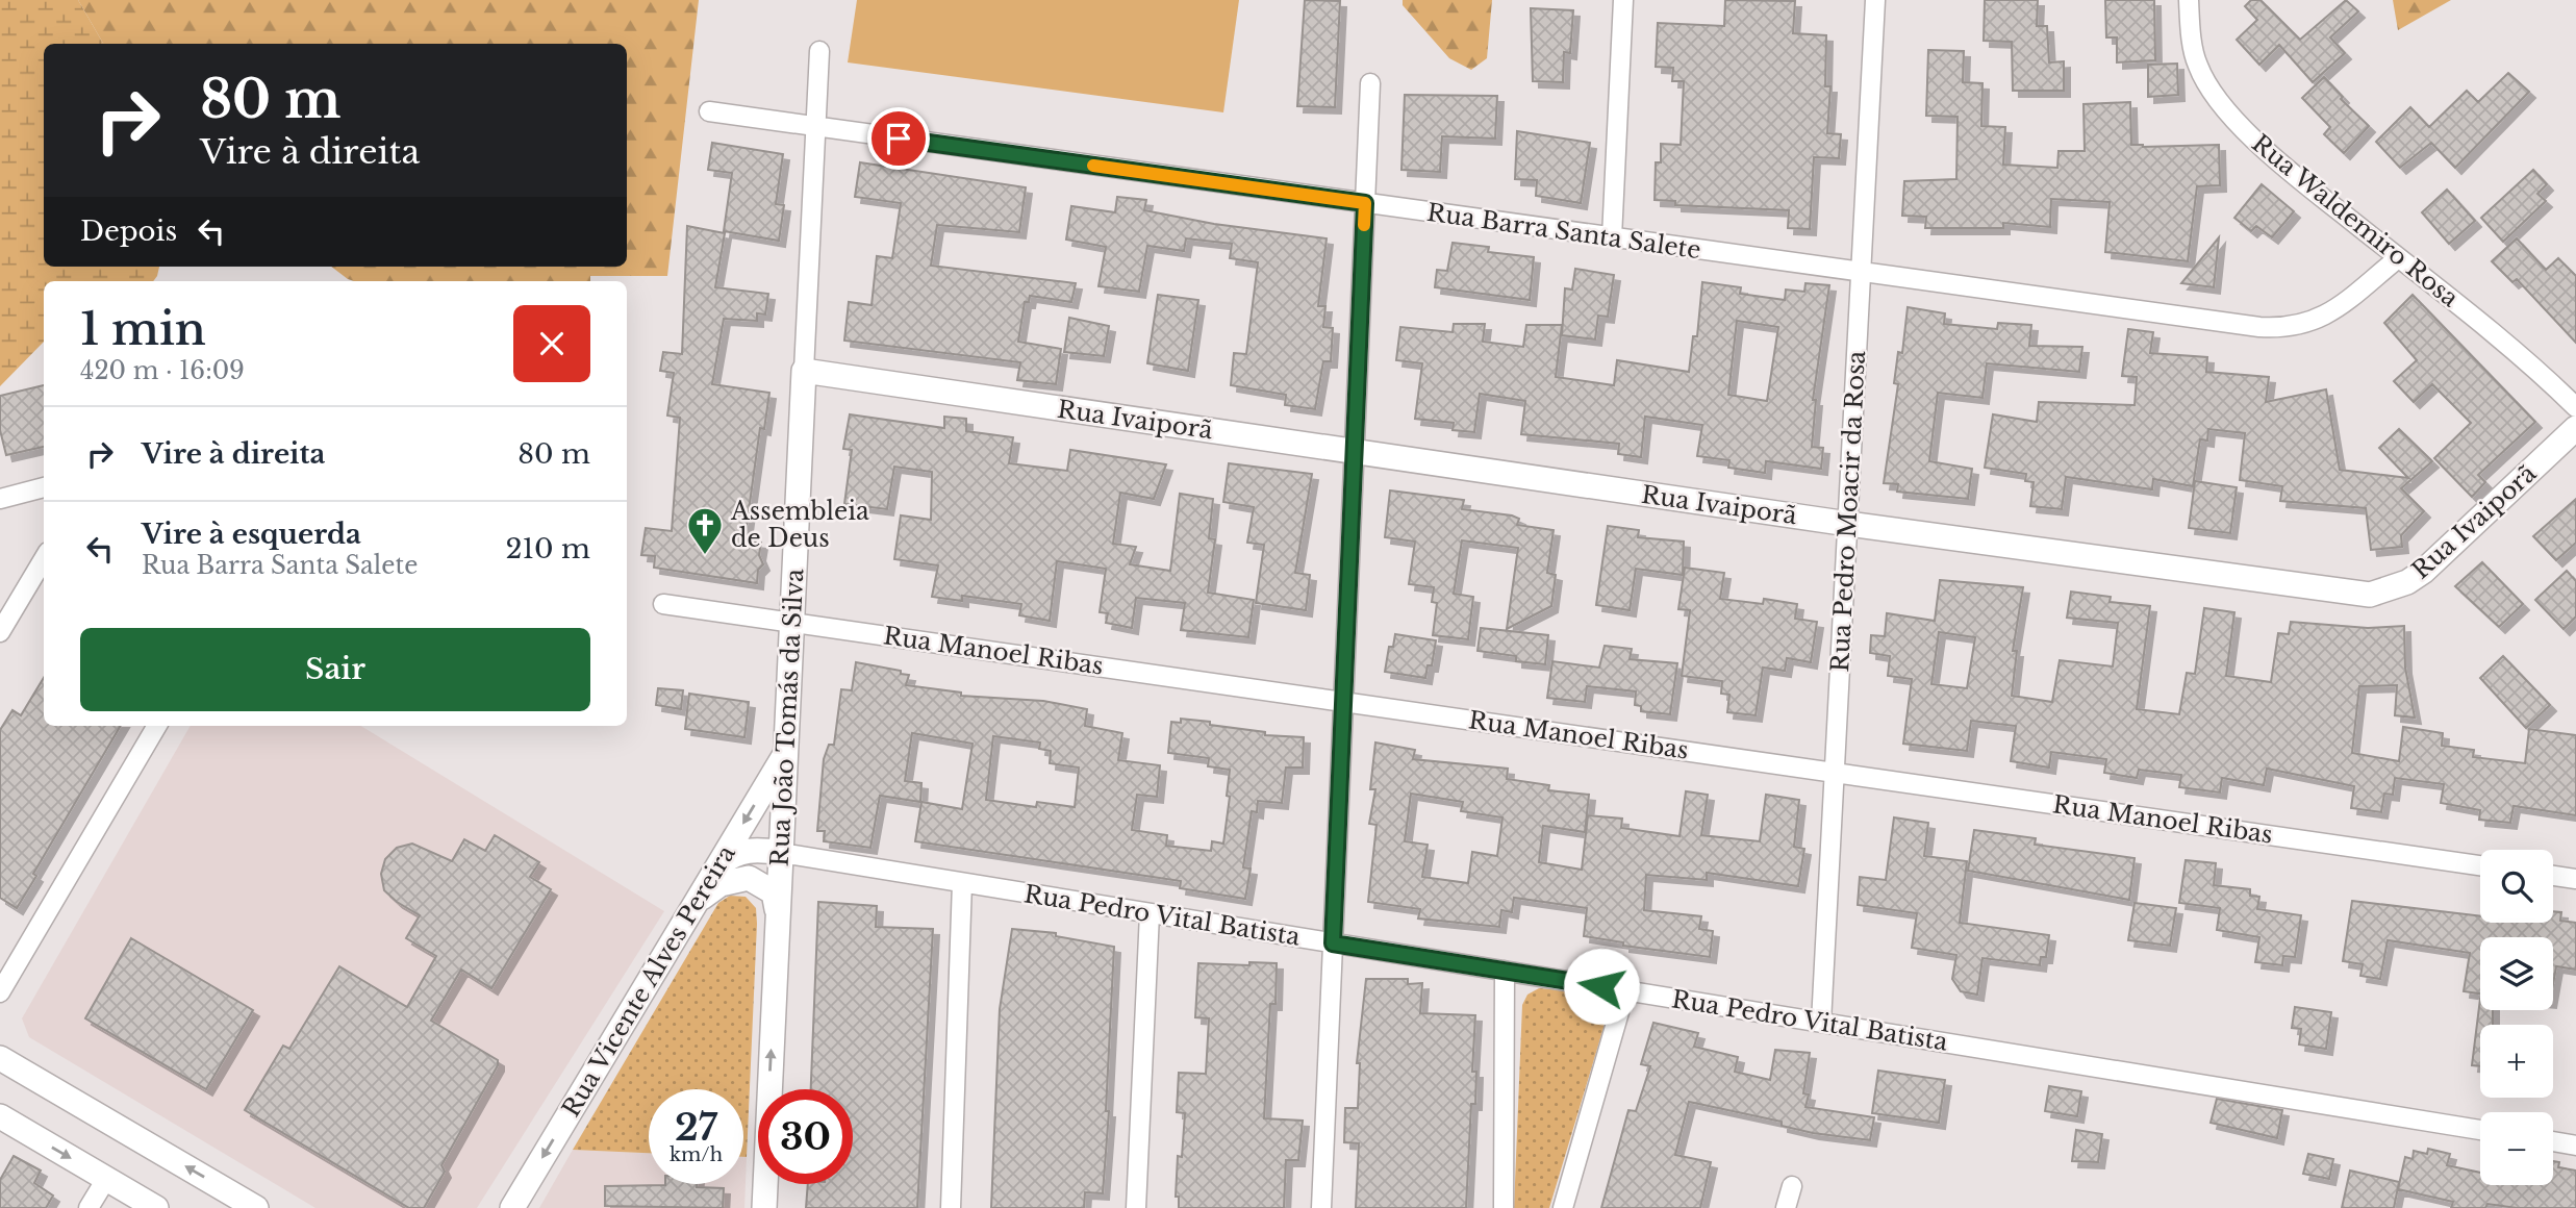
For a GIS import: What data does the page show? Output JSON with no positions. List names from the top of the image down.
{
  "streets": {
    "street": [
      "Rua Waldemiro Rosa",
      "Rua Barra Santa Salete",
      "Rua Ivaiporã",
      "Rua Pedro Moacir da Rosa",
      "Rua Manoel Ribas",
      "Rua João Tomás da Silva",
      "Rua Pedro Vital Batista",
      "Rua Vicente Alves Pereira"
    ]
  },
  "crossings": [
    ["Rua Waldemiro Rosa", "Rua Barra Santa Salete"],
    ["Rua Barra Santa Salete", "Rua Pedro Moacir da Rosa"],
    ["Rua Barra Santa Salete", "Rua João Tomás da Silva"],
    ["Rua Ivaiporã", "Rua Pedro Moacir da Rosa"],
    ["Rua Ivaiporã", "Rua João Tomás da Silva"],
    ["Rua Pedro Moacir da Rosa", "Rua Manoel Ribas"],
    ["Rua Pedro Moacir da Rosa", "Rua Pedro Vital Batista"],
    ["Rua Manoel Ribas", "Rua João Tomás da Silva"],
    ["Rua João Tomás da Silva", "Rua Pedro Vital Batista"],
    ["Rua João Tomás da Silva", "Rua Vicente Alves Pereira"]
  ],
  "one_way": ["Rua Vicente Alves Pereira"],
  "places": {
    "church": ["Assembleia de Deus"]
  },
  "page": {
    "turn": ["80 m", "Vire à direita"],
    "then": "Depois",
    "heading": ["1 min", "420 m · 16:09"],
    "list": [
      {
        "name": "Vire à direita",
        "value": "80 m"
      },
      {
        "name": "Vire à esquerda",
        "note": "Rua Barra Santa Salete",
        "value": "210 m"
      }
    ],
    "buttons": "Sair",
    "map_buttons": ["+", "−"],
    "speed": "27 km/h",
    "limit": "30"
  }
}
